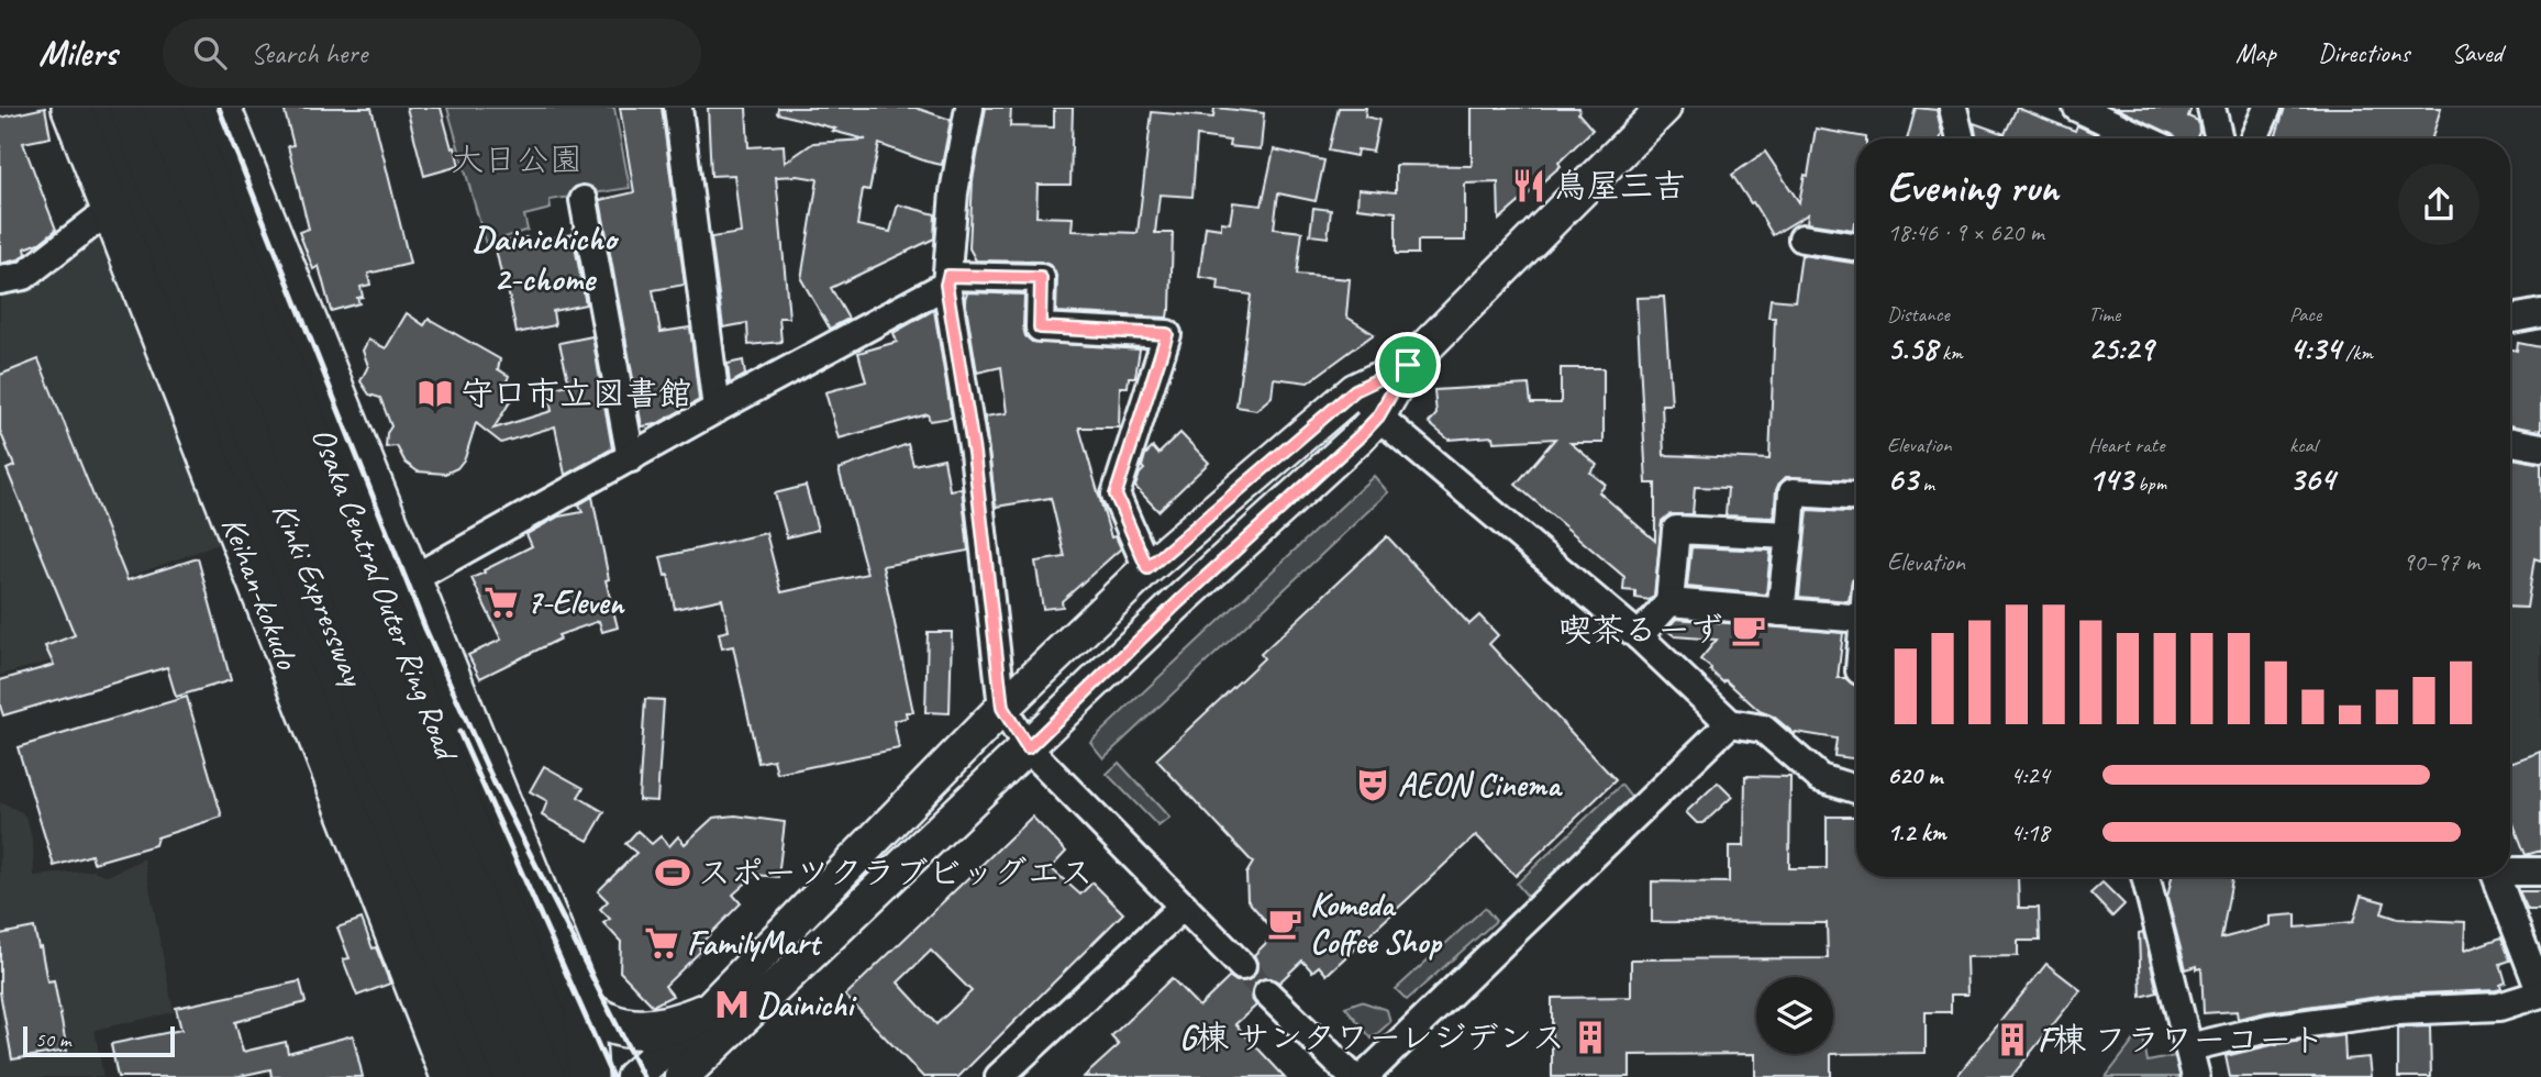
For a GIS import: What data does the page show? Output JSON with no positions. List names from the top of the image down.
{
  "streets": {
    "highway": ["Keihan-kokudo", "Kinki Expressway"],
    "main road": ["Osaka Central Outer Ring Road"]
  },
  "districts": ["Dainichicho 2-chome"],
  "parks": ["大日公園"],
  "places": {
    "restaurant": ["鳥屋三吉"],
    "library": ["守口市立図書館"],
    "supermarket": ["7-Eleven", "FamilyMart"],
    "cafe": ["喫茶るーず", "Komeda Coffee Shop"],
    "theatre": ["AEON Cinema"],
    "sports": ["スポーツクラブビッグエス"],
    "metro station": ["Dainichi"],
    "building": ["G棟 サンタワーレジデンス", "F棟 フラワーコート"]
  },
  "scale_bar": "50 m",
  "page": {
    "header": "Milers",
    "search": "Search here",
    "nav": ["Map", "Directions", "Saved"],
    "heading": ["Evening run", "18:46 · 9 × 620 m"],
    "stats": [
      ["Distance", "5.58 km"],
      ["Time", "25:29"],
      ["Pace", "4:34 /km"],
      ["Elevation", "63 m"],
      ["Heart rate", "143 bpm"],
      ["kcal", "364"]
    ],
    "chart": ["Elevation", "90–97 m"],
    "list": [
      {
        "name": "620 m",
        "note": "4:24"
      },
      {
        "name": "1.2 km",
        "note": "4:18"
      }
    ],
    "scale": "50 m"
  }
}
